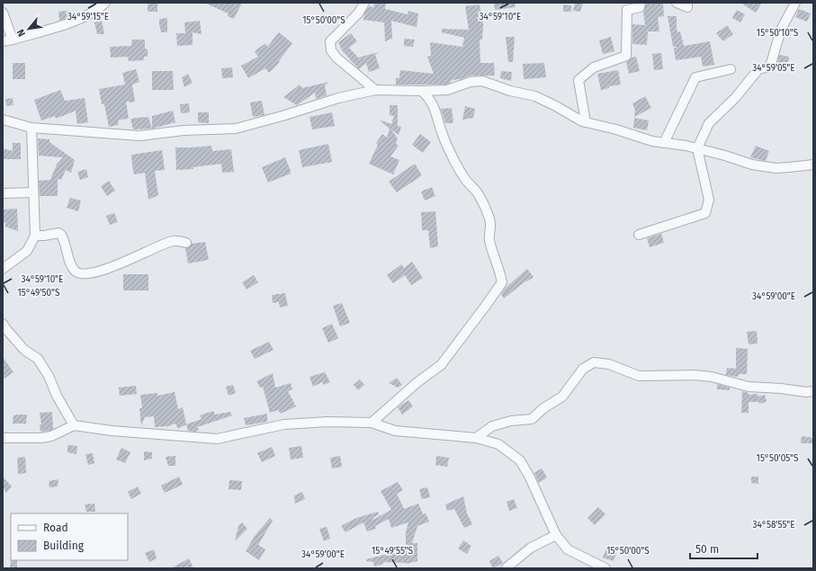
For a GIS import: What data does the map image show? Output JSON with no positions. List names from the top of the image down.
{
  "legend": ["Road", "Building"],
  "scale_bar": "50 m",
  "north": "bottom left",
  "coordinates": [
    "34°59'15\"E",
    "34°59'10\"E",
    "15°50'00\"S",
    "15°50'10\"S",
    "34°59'05\"E",
    "15°49'50\"S",
    "34°59'00\"E",
    "15°50'05\"S",
    "34°58'55\"E",
    "15°49'55\"S"
  ]
}
